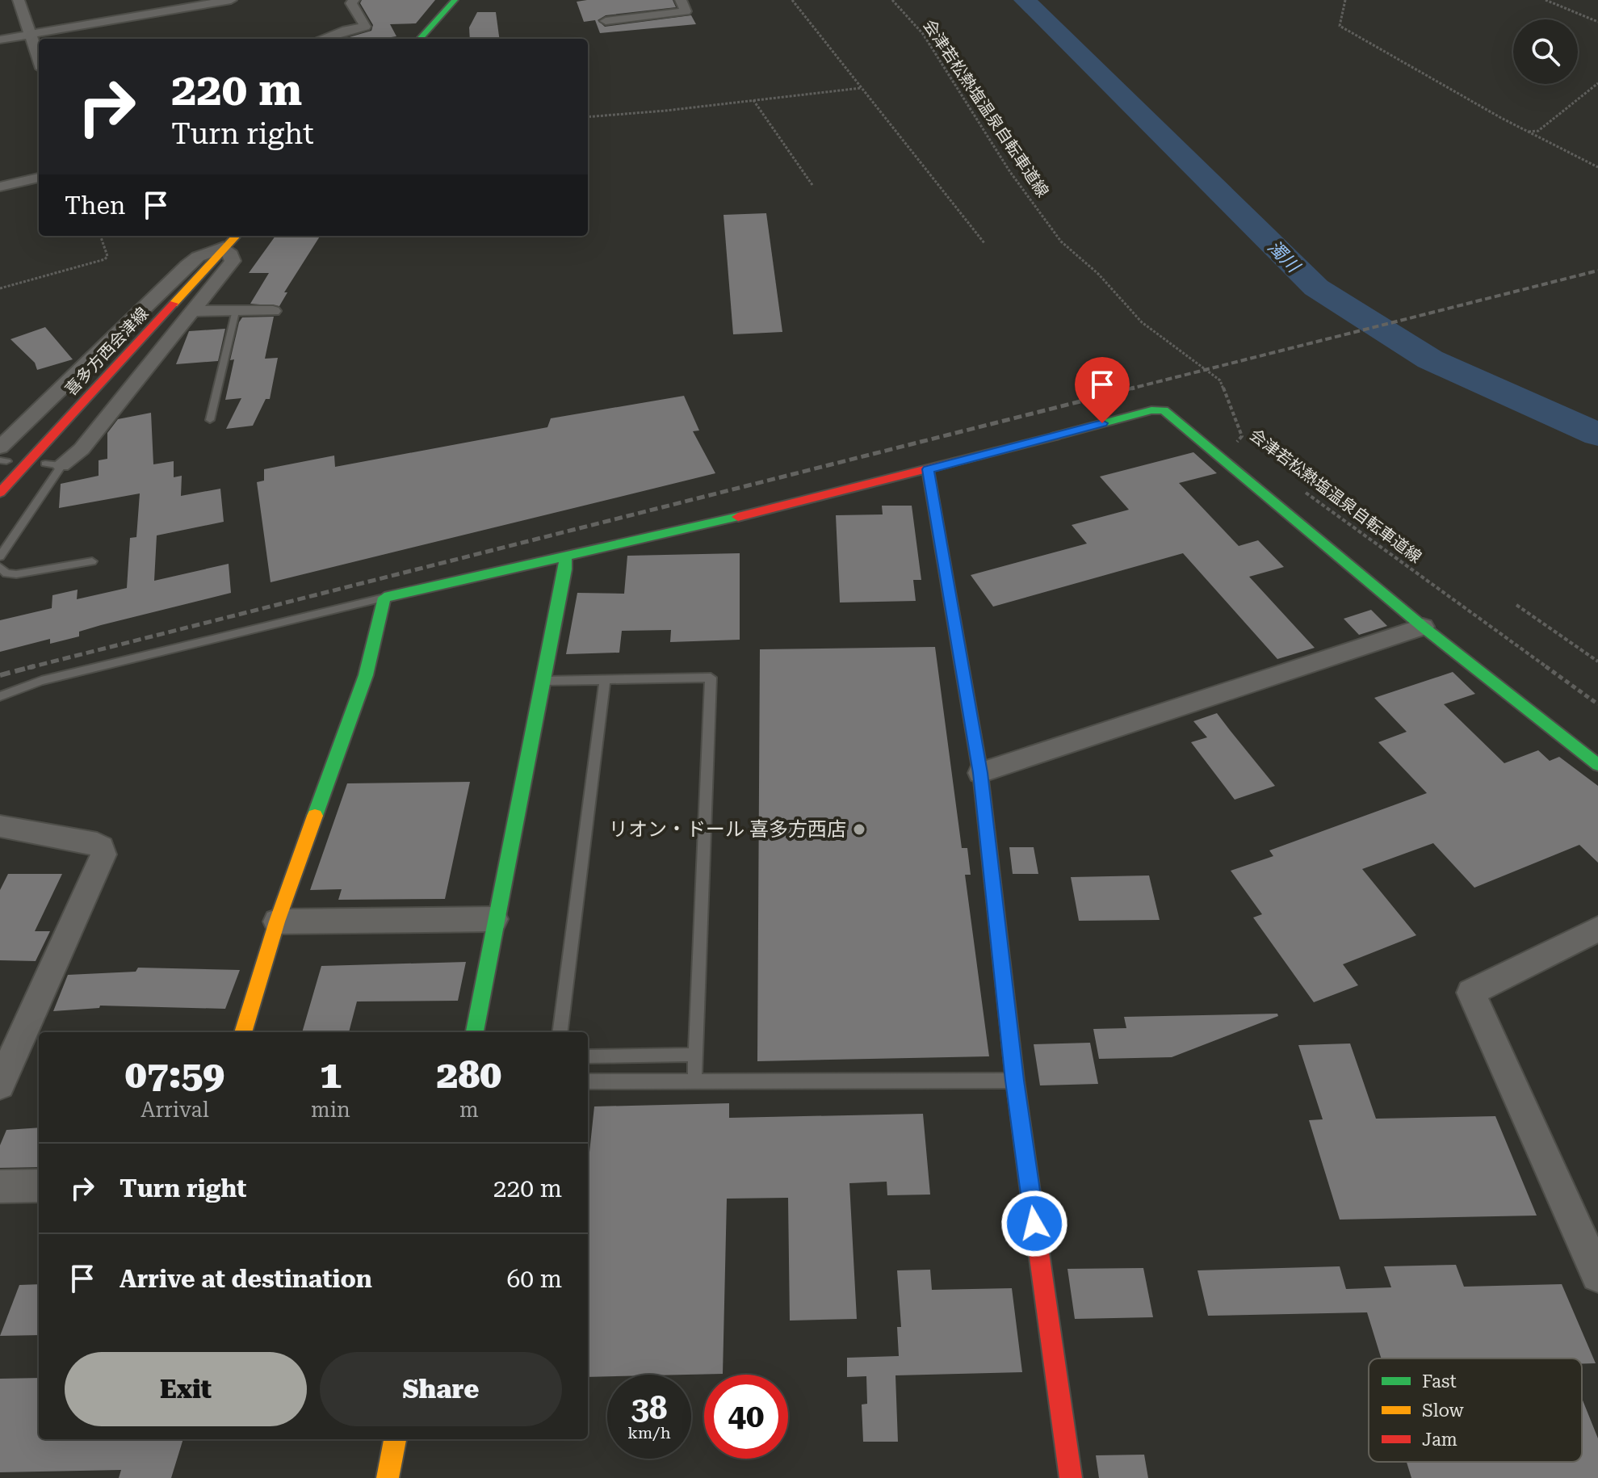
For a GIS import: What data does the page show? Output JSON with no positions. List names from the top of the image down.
{
  "streets": {
    "street": ["喜多方西会津線"],
    "path": ["会津若松熱塩温泉自転車道線"]
  },
  "water": ["濁川"],
  "places": ["リオン・ドール 喜多方西店"],
  "legend": ["Fast", "Slow", "Jam"],
  "page": {
    "turn": ["220 m", "Turn right"],
    "then": "Then",
    "eta": [
      "07:59",
      "Arrival",
      "1",
      "min",
      "280",
      "m"
    ],
    "list": [
      {
        "name": "Turn right",
        "value": "220 m"
      },
      {
        "name": "Arrive at destination",
        "value": "60 m"
      }
    ],
    "buttons": ["Exit", "Share"],
    "speed": "38 km/h",
    "limit": "40"
  }
}
